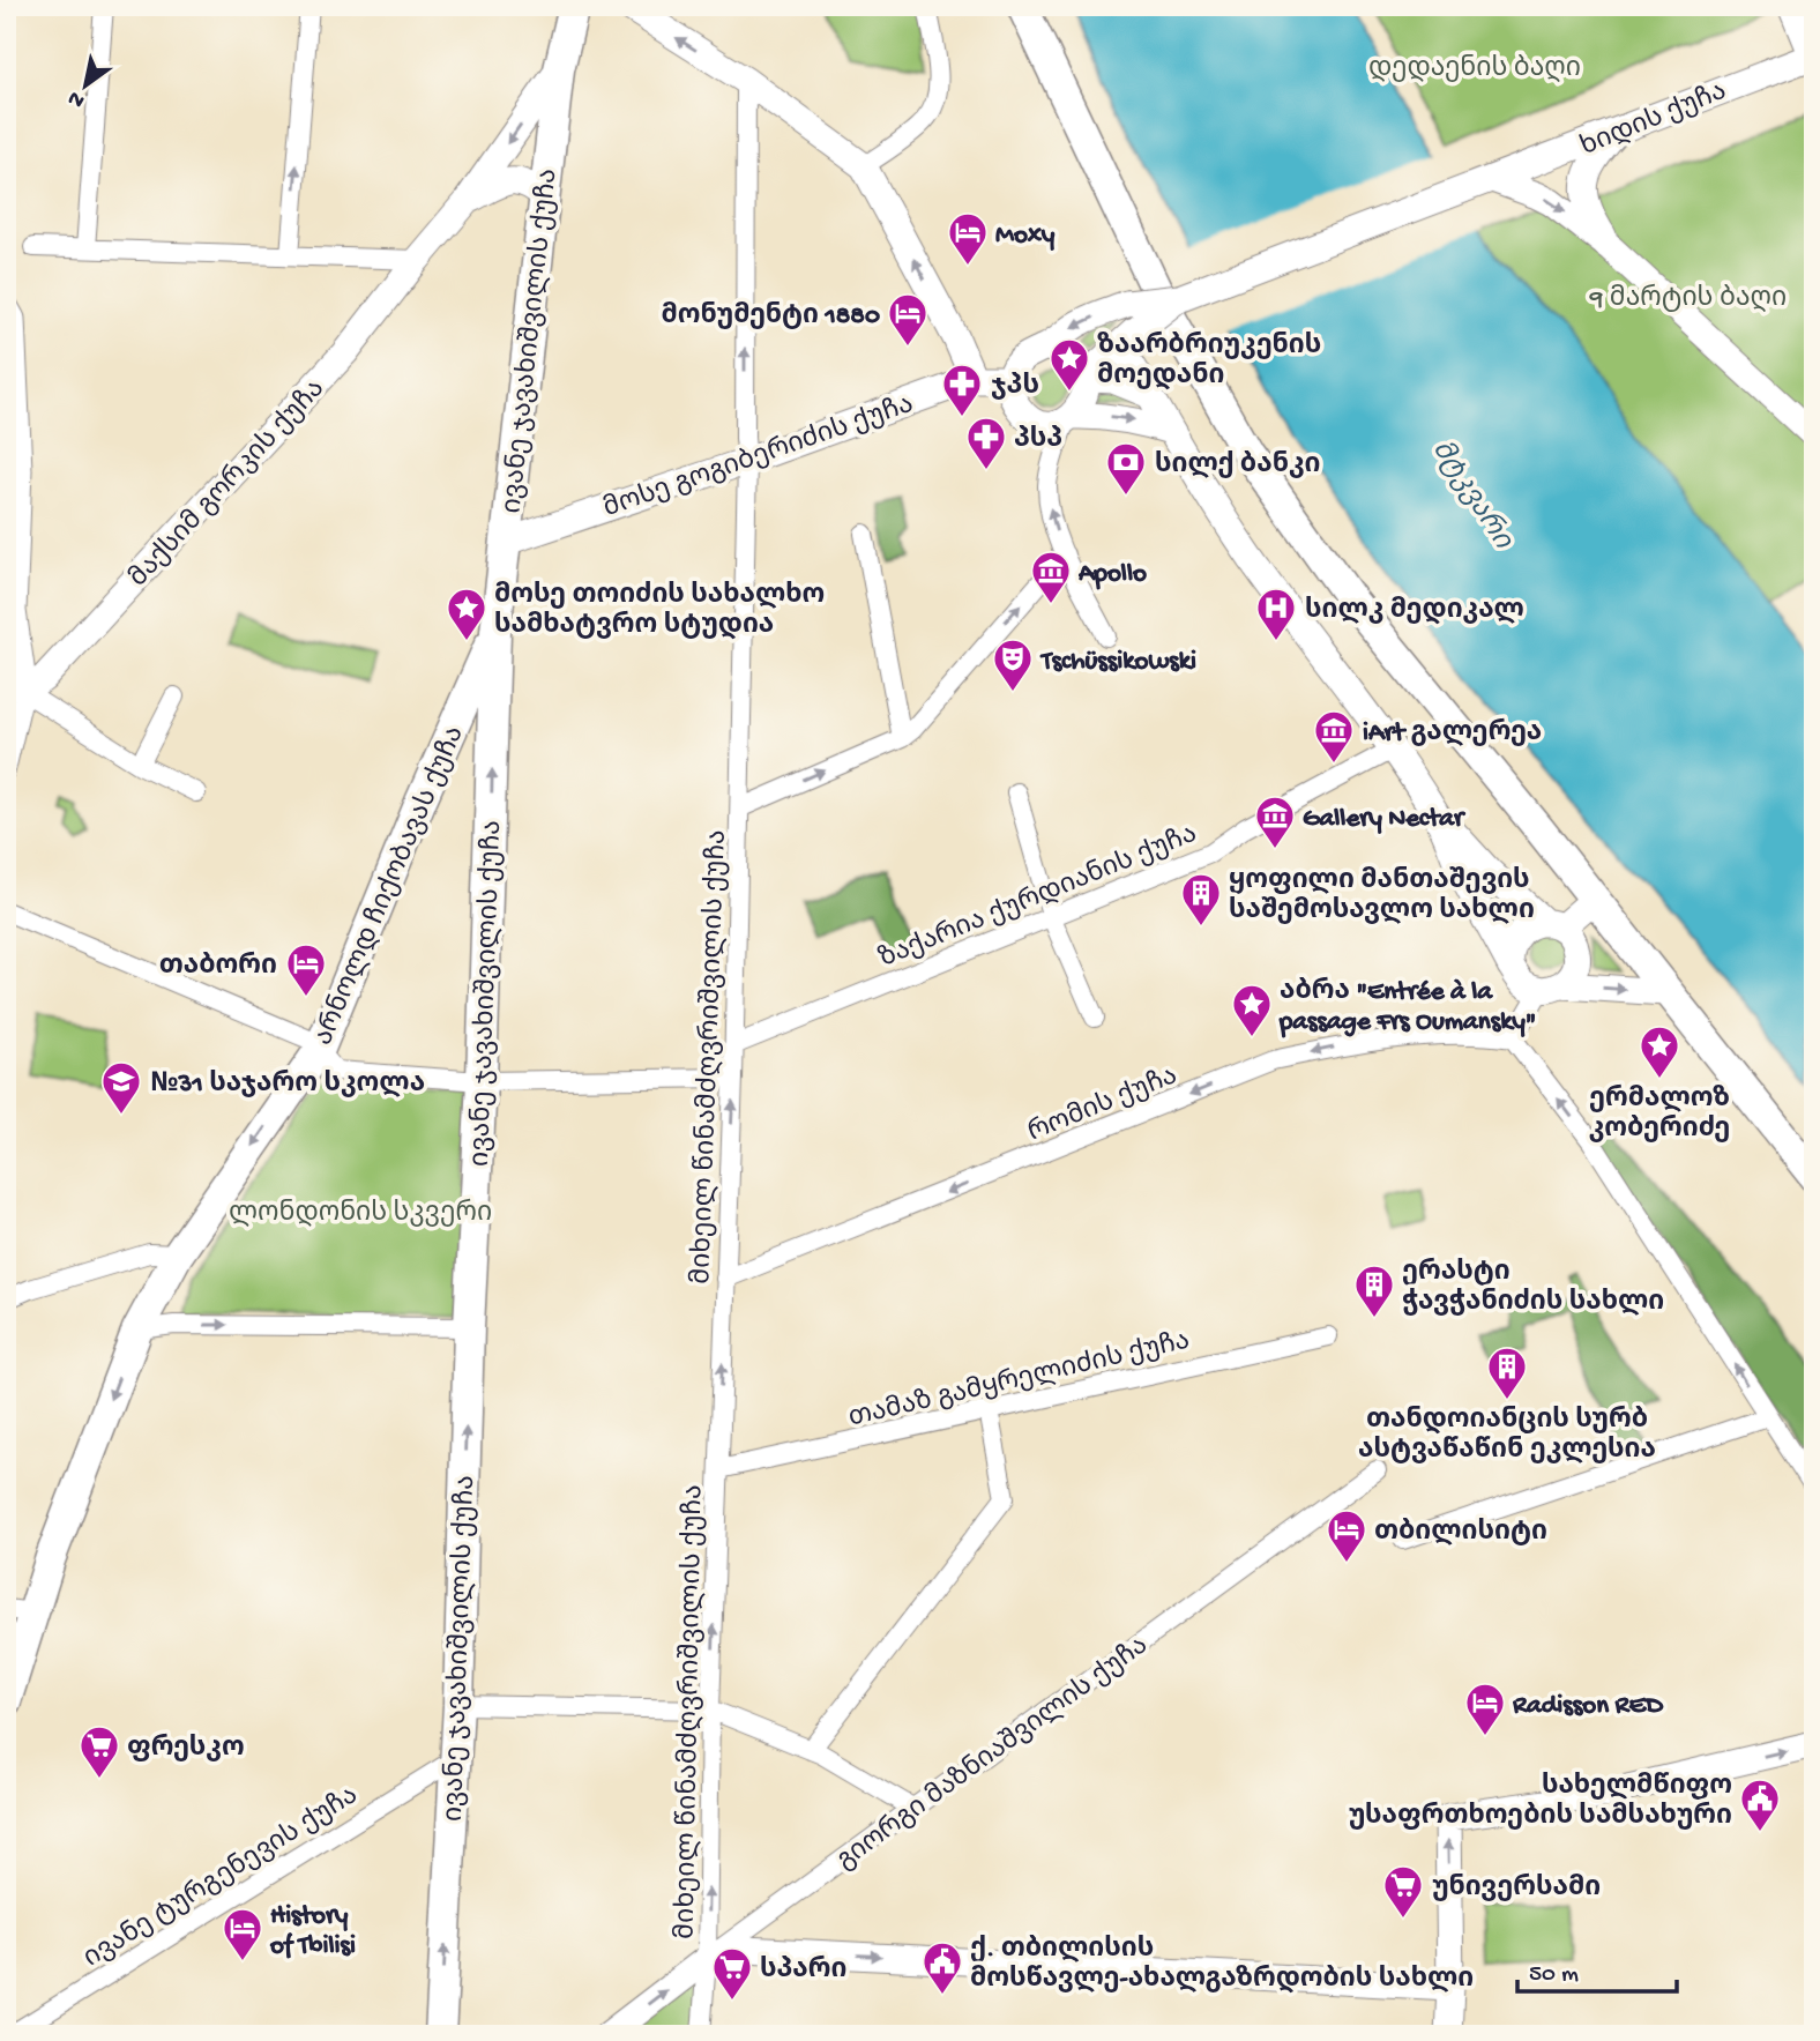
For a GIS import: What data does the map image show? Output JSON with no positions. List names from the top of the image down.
{
  "streets": {
    "main road": ["ივანე ჯავახიშვილის ქუჩა", "არნოლდ ჩიქობავას ქუჩა"],
    "street": [
      "ხიდის ქუჩა",
      "მოსე გოგიბერიძის ქუჩა",
      "მაქსიმ გორკის ქუჩა",
      "ზაქარია ქურდიანის ქუჩა",
      "მიხეილ წინამძღვრიშვილის ქუჩა",
      "რომის ქუჩა",
      "თამაზ გამყრელიძის ქუჩა",
      "გიორგი მაზნიაშვილის ქუჩა",
      "ივანე ტურგენევის ქუჩა"
    ]
  },
  "crossings": [
    ["ივანე ჯავახიშვილის ქუჩა", "მოსე გოგიბერიძის ქუჩა"],
    ["ივანე ჯავახიშვილის ქუჩა", "მაქსიმ გორკის ქუჩა"],
    ["ივანე ჯავახიშვილის ქუჩა", "არნოლდ ჩიქობავას ქუჩა"],
    ["ივანე ჯავახიშვილის ქუჩა", "ივანე ტურგენევის ქუჩა"],
    ["მოსე გოგიბერიძის ქუჩა", "მიხეილ წინამძღვრიშვილის ქუჩა"],
    ["ზაქარია ქურდიანის ქუჩა", "მიხეილ წინამძღვრიშვილის ქუჩა"],
    ["მიხეილ წინამძღვრიშვილის ქუჩა", "რომის ქუჩა"],
    ["მიხეილ წინამძღვრიშვილის ქუჩა", "თამაზ გამყრელიძის ქუჩა"],
    ["მიხეილ წინამძღვრიშვილის ქუჩა", "გიორგი მაზნიაშვილის ქუჩა"]
  ],
  "one_way": [
    "ივანე ჯავახიშვილის ქუჩა",
    "არნოლდ ჩიქობავას ქუჩა",
    "მიხეილ წინამძღვრიშვილის ქუჩა",
    "რომის ქუჩა"
  ],
  "water": ["მტკვარი"],
  "parks": ["დედაენის ბაღი", "9 მარტის ბაღი", "ლონდონის სკვერი"],
  "places": {
    "hotel": [
      "Moxy",
      "მონუმენტი 1880",
      "თაბორი",
      "თბილისიტი",
      "Radisson RED",
      "History of Tbilisi"
    ],
    "place": [
      "ზაარბრიუკენის მოედანი",
      "მოსე თოიძის სახალხო სამხატვრო სტუდია",
      "აბრა \"Entrée à la passage Frs Oumansky\"",
      "ერმალოზ კობერიძე"
    ],
    "pharmacy": ["ჯპს", "პსპ"],
    "bank": ["სილქ ბანკი"],
    "museum": ["Apollo", "iArt გალერეა", "Gallery Nectar"],
    "hospital": ["სილკ მედიკალ"],
    "theatre": ["Tschüssikowski"],
    "building": ["ყოფილი მანთაშევის საშემოსავლო სახლი", "ერასტი ჭავჭანიძის სახლი", "თანდოიანცის სურბ ასტვაწაწინ ეკლესია"],
    "school or university": ["№31 საჯარო სკოლა"],
    "supermarket": ["ფრესკო", "უნივერსამი", "სპარი"],
    "public building": ["სახელმწიფო უსაფრთხოების სამსახური", "ქ. თბილისის მოსწავლე-ახალგაზრდობის სახლი"]
  },
  "scale_bar": "50 m",
  "north": "bottom left"
}
